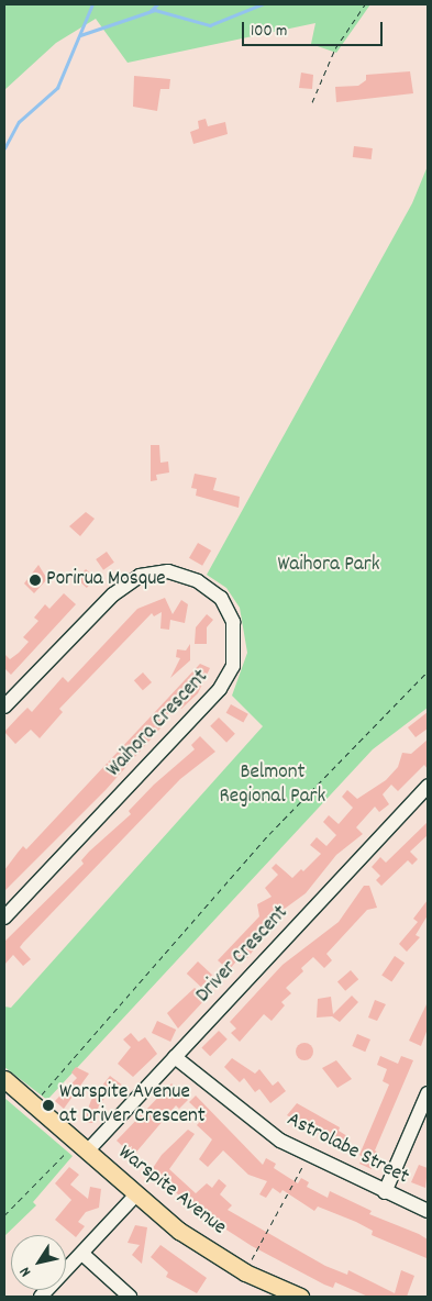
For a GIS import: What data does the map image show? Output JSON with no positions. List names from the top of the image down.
{
  "streets": {
    "main road": ["Warspite Avenue"],
    "street": ["Waihora Crescent", "Driver Crescent", "Astrolabe Street"]
  },
  "crossings": [
    ["Driver Crescent", "Astrolabe Street"],
    ["Driver Crescent", "Warspite Avenue"]
  ],
  "parks": ["Waihora Park", "Belmont Regional Park"],
  "places": ["Porirua Mosque", "Warspite Avenue at Driver Crescent"],
  "scale_bar": "100 m",
  "north": "bottom left"
}
